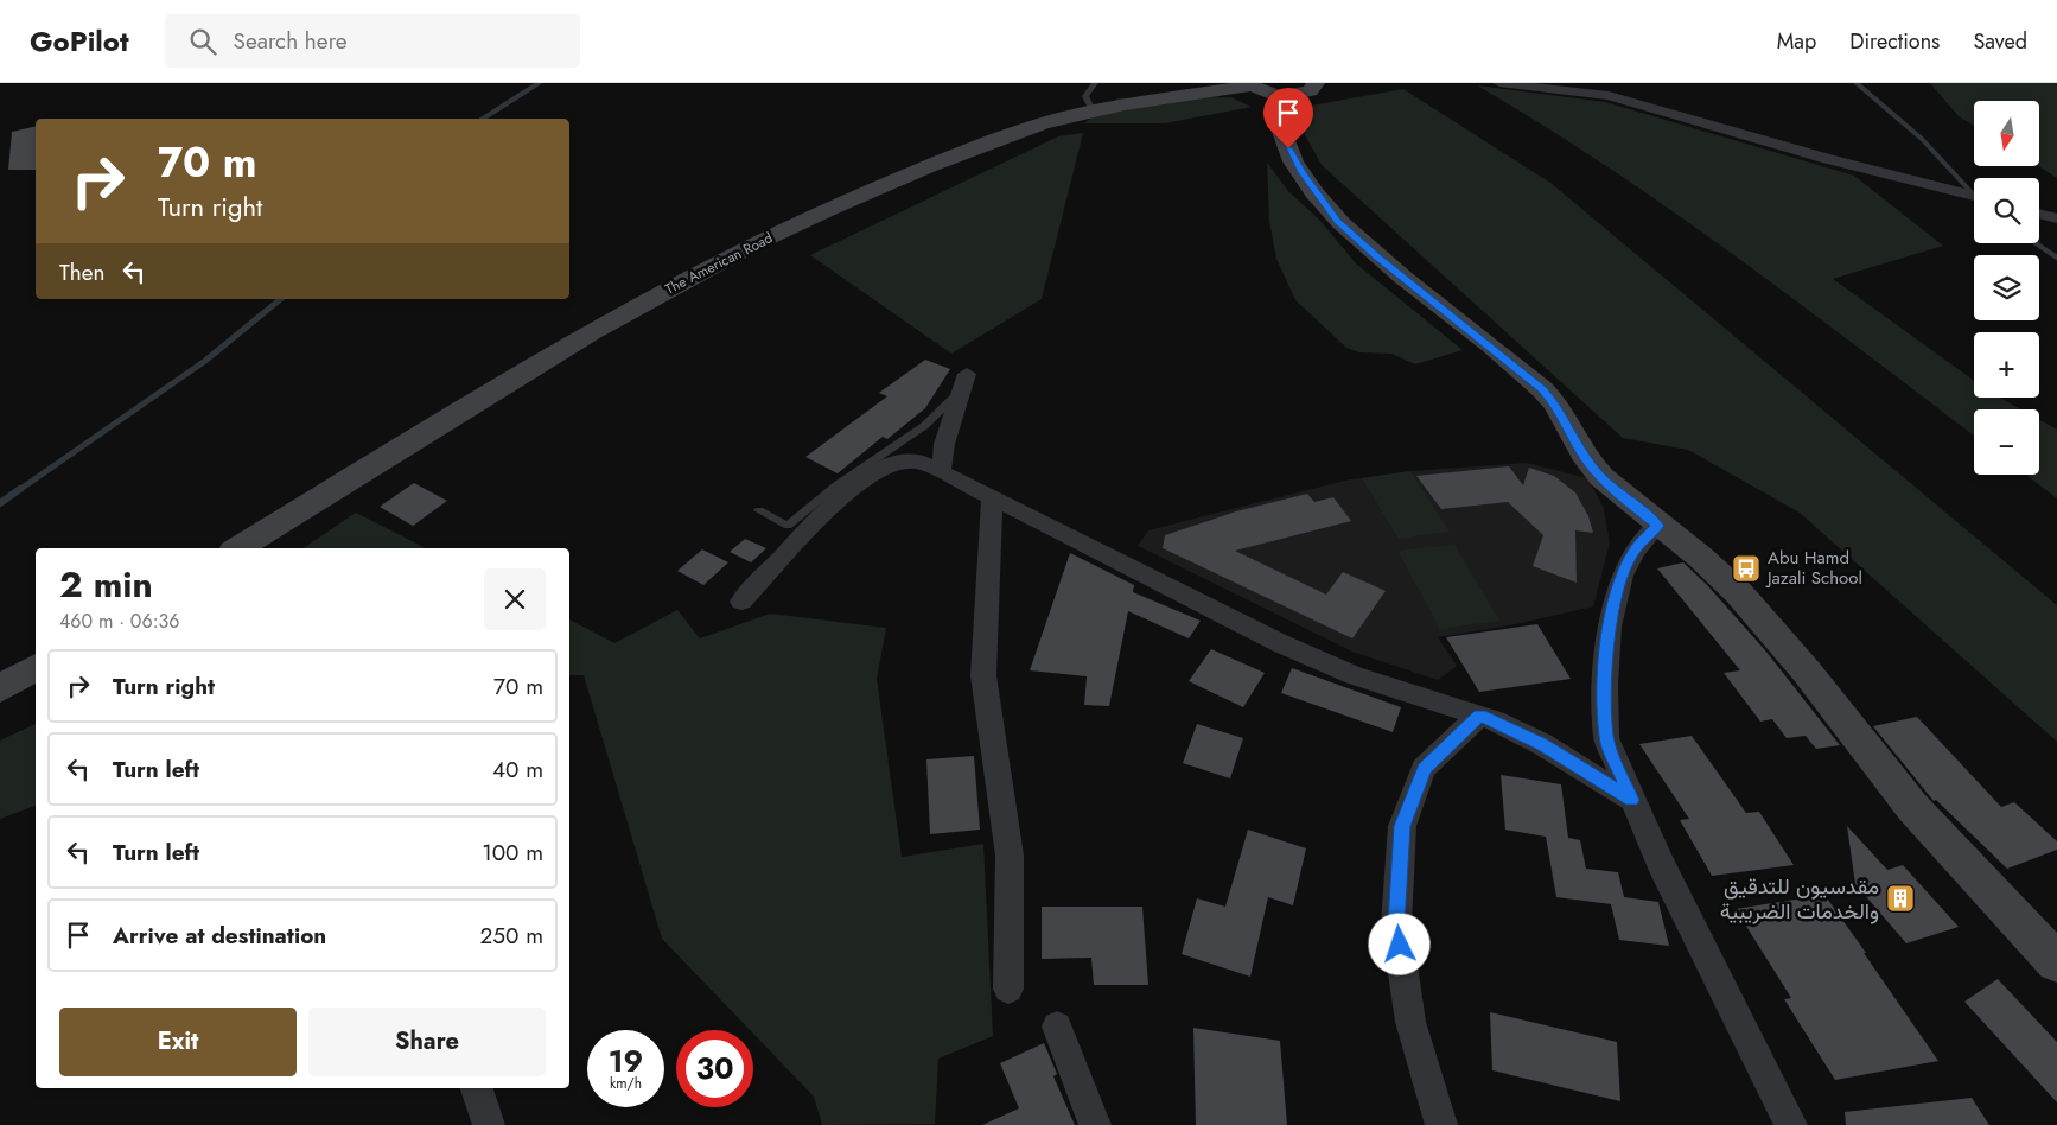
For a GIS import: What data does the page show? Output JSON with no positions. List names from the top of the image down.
{
  "streets": {
    "main road": ["The American Road"]
  },
  "places": {
    "bus stop": ["Abu Hamd Jazali School"],
    "building": ["مقدسيون للتدقيق والخدمات الضريبية"]
  },
  "north": "bottom",
  "page": {
    "header": "GoPilot",
    "search": "Search here",
    "nav": ["Map", "Directions", "Saved"],
    "map_buttons": ["+", "−"],
    "turn": ["70 m", "Turn right"],
    "then": "Then",
    "heading": ["2 min", "460 m · 06:36"],
    "list": [
      {
        "name": "Turn right",
        "value": "70 m"
      },
      {
        "name": "Turn left",
        "value": "40 m"
      },
      {
        "name": "Turn left",
        "value": "100 m"
      },
      {
        "name": "Arrive at destination",
        "value": "250 m"
      }
    ],
    "buttons": ["Exit", "Share"],
    "speed": "19 km/h",
    "limit": "30"
  }
}
